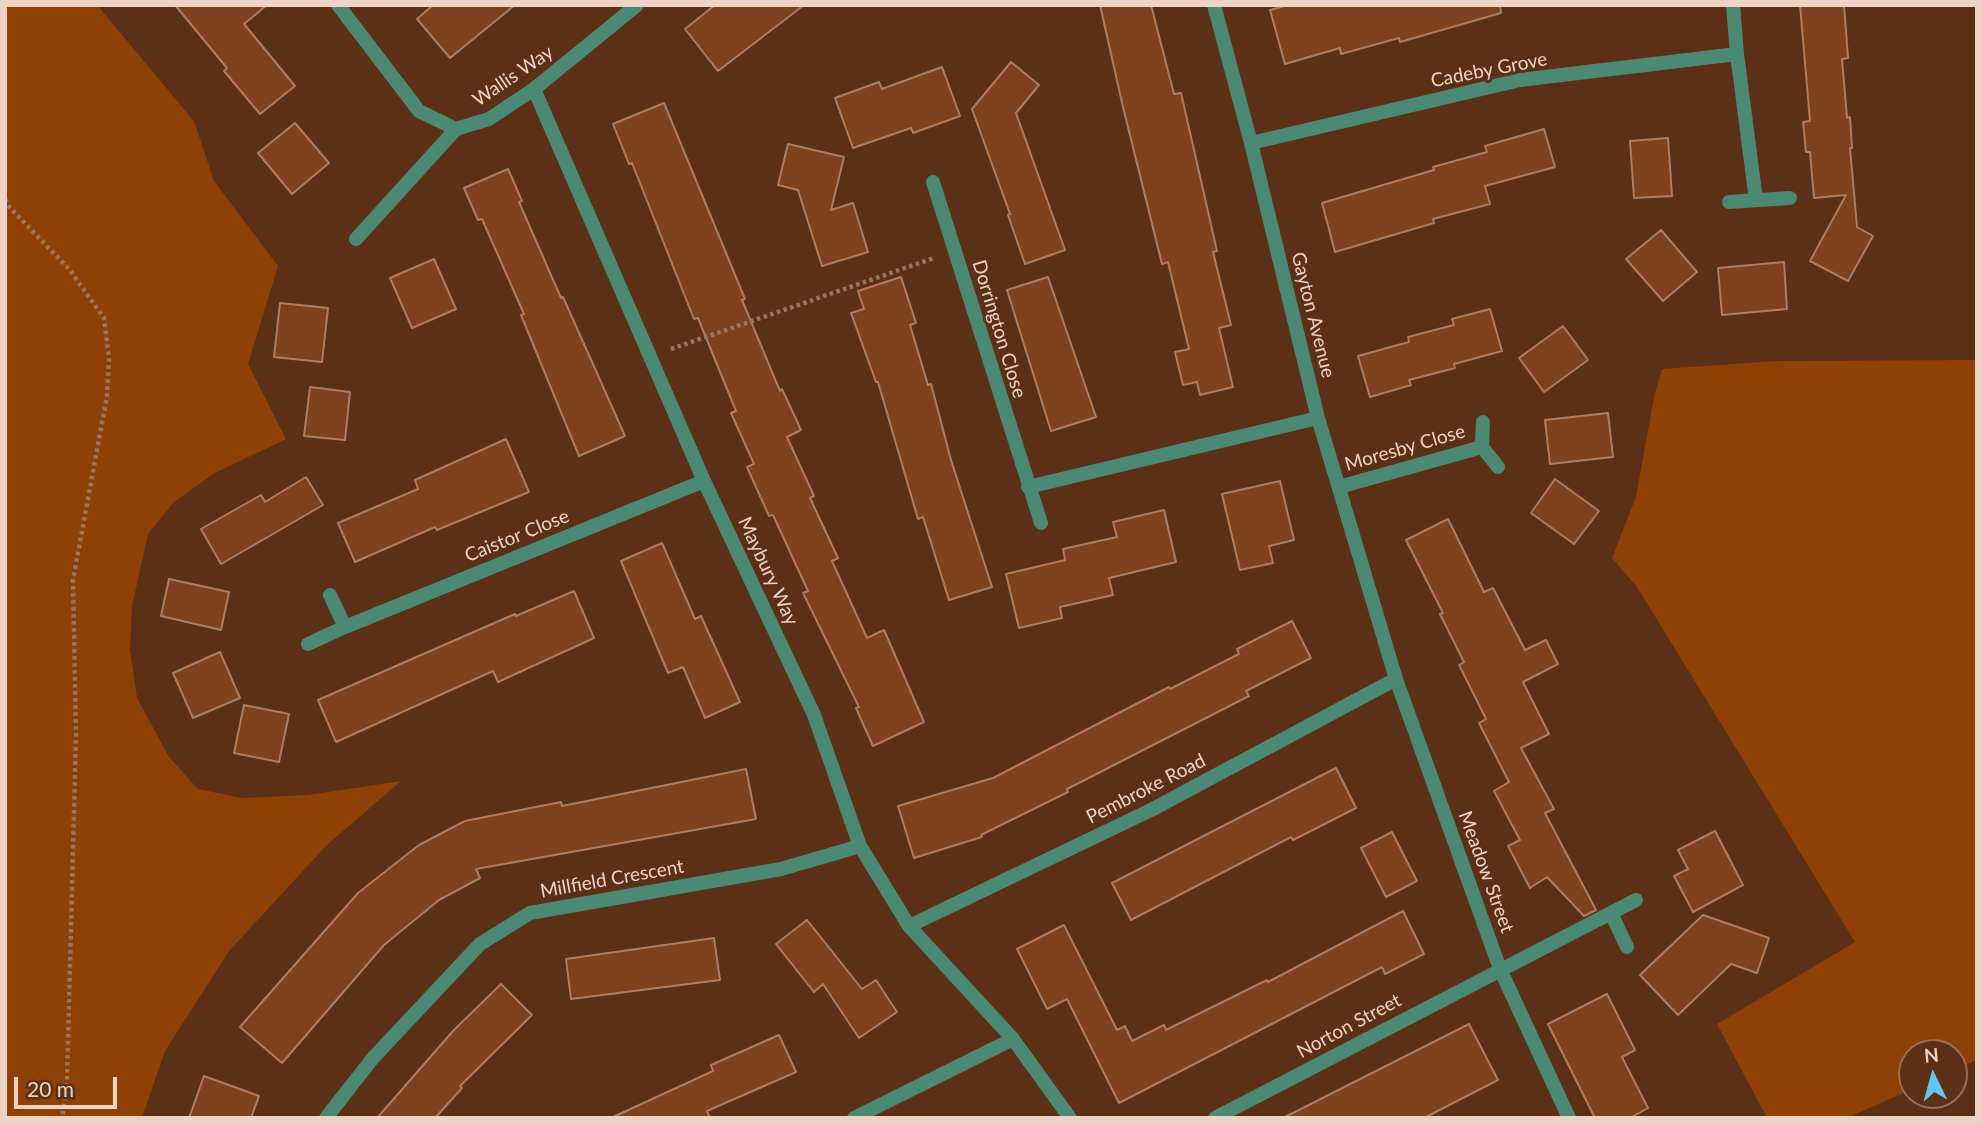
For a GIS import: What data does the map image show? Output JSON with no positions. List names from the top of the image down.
{
  "streets": {
    "street": [
      "Cadeby Grove",
      "Wallis Way",
      "Gayton Avenue",
      "Dorrington Close",
      "Moresby Close",
      "Caistor Close",
      "Maybury Way",
      "Pembroke Road",
      "Meadow Street",
      "Millfield Crescent",
      "Norton Street"
    ]
  },
  "crossings": [
    ["Cadeby Grove", "Gayton Avenue"],
    ["Wallis Way", "Maybury Way"],
    ["Gayton Avenue", "Moresby Close"],
    ["Gayton Avenue", "Meadow Street"],
    ["Caistor Close", "Maybury Way"],
    ["Maybury Way", "Pembroke Road"],
    ["Maybury Way", "Millfield Crescent"],
    ["Pembroke Road", "Meadow Street"],
    ["Meadow Street", "Norton Street"]
  ],
  "scale_bar": "20 m",
  "north": "top"
}
